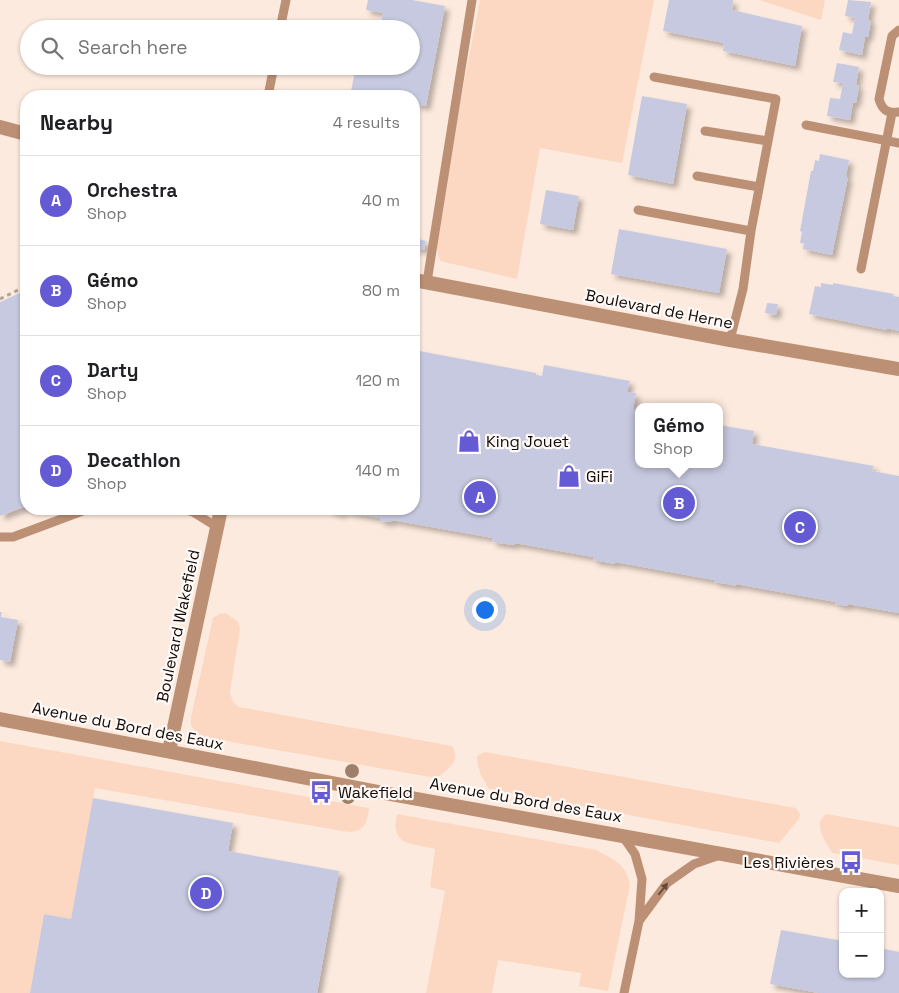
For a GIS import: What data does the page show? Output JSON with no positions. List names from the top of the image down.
{
  "streets": {
    "street": ["Boulevard de Herne", "Boulevard Wakefield", "Avenue du Bord des Eaux"]
  },
  "crossings": [
    ["Boulevard Wakefield", "Avenue du Bord des Eaux"]
  ],
  "places": {
    "shop": ["King Jouet", "GiFi"],
    "bus stop": ["Wakefield", "Les Rivières"]
  },
  "page": {
    "search": "Search here",
    "heading": ["Nearby", "4 results"],
    "list": [
      {
        "mark": "A",
        "name": "Orchestra",
        "note": "Shop",
        "value": "40 m"
      },
      {
        "mark": "B",
        "name": "Gémo",
        "note": "Shop",
        "value": "80 m"
      },
      {
        "mark": "C",
        "name": "Darty",
        "note": "Shop",
        "value": "120 m"
      },
      {
        "mark": "D",
        "name": "Decathlon",
        "note": "Shop",
        "value": "140 m"
      }
    ],
    "popup": ["Gémo", "Shop"],
    "pins": [
      "A",
      "B",
      "C",
      "D"
    ],
    "map_buttons": ["+", "−"]
  }
}
